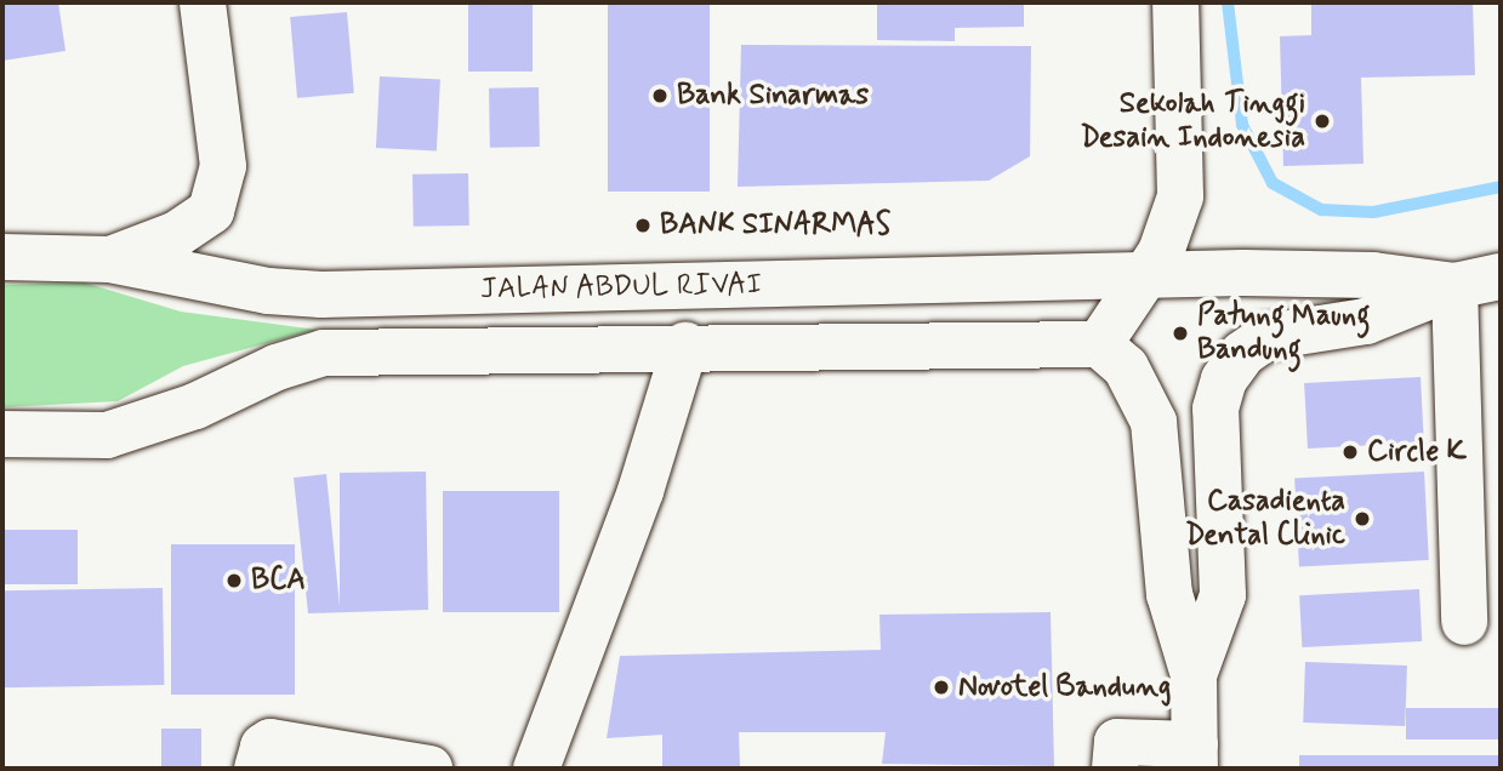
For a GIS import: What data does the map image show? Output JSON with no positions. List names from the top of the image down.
{
  "streets": {
    "main road": ["JALAN ABDUL RIVAI"]
  },
  "places": [
    "Bank Sinarmas",
    "Sekolah Tinggi Desain Indonesia",
    "BANK SINARMAS",
    "Patung Maung Bandung",
    "Circle K",
    "Casadienta Dental Clinic",
    "BCA",
    "Novotel Bandung"
  ]
}
